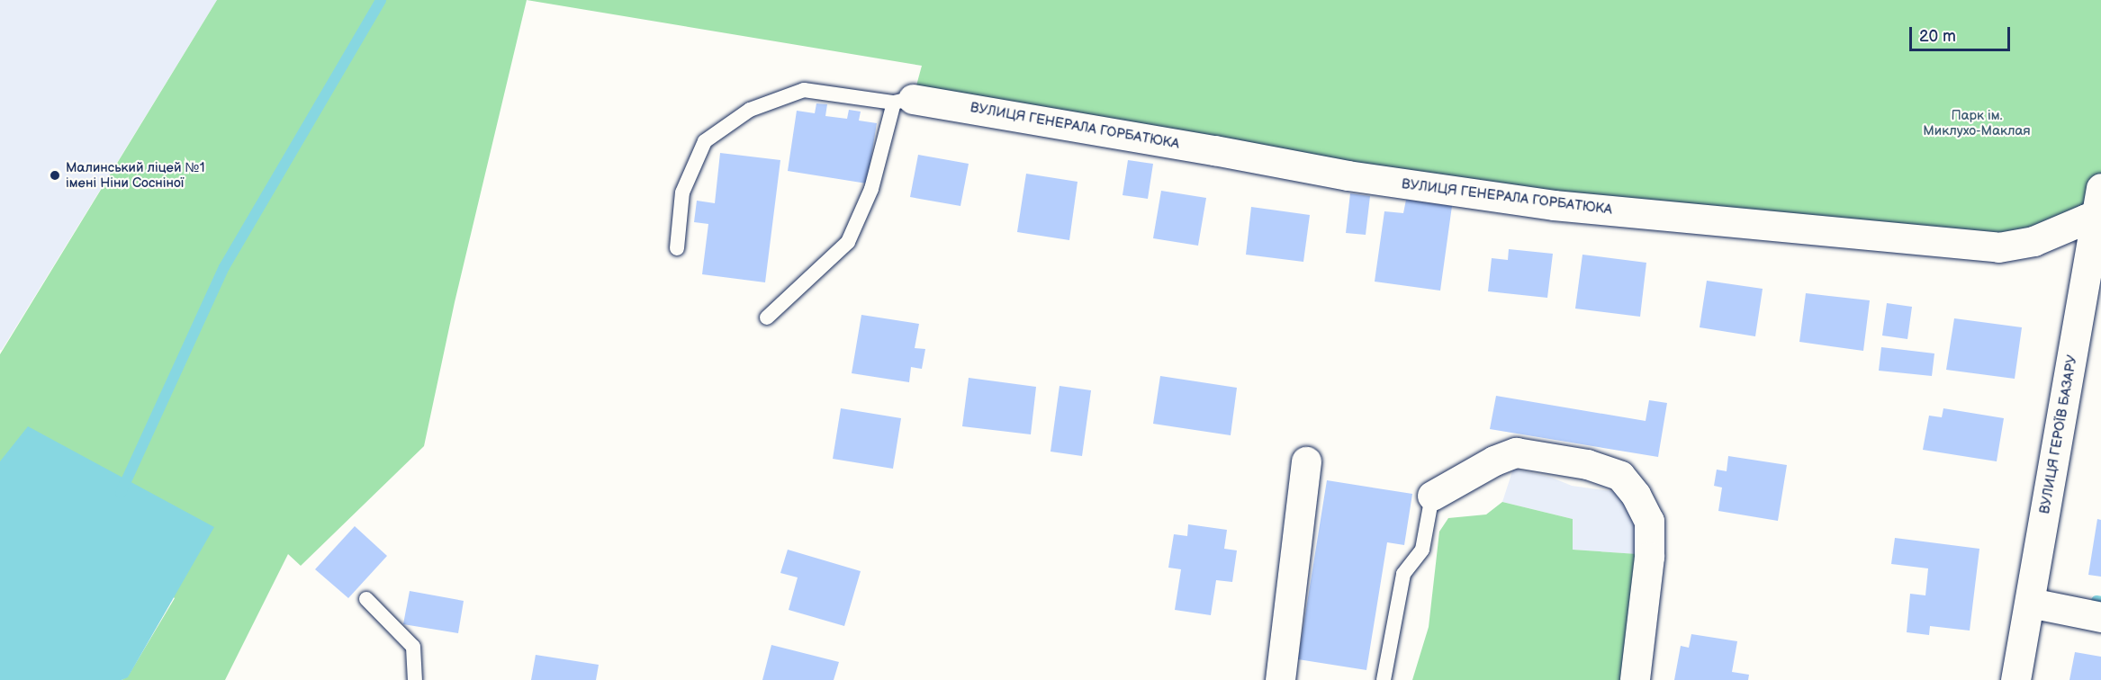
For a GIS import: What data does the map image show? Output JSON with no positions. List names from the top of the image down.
{
  "streets": {
    "street": ["ВУЛИЦЯ ГЕНЕРАЛА ГОРБАТЮКА", "ВУЛИЦЯ ГЕРОЇВ БАЗАРУ"]
  },
  "crossings": [
    ["ВУЛИЦЯ ГЕНЕРАЛА ГОРБАТЮКА", "ВУЛИЦЯ ГЕРОЇВ БАЗАРУ"]
  ],
  "parks": ["Парк ім. Миклухо-Маклая"],
  "places": ["Малинський ліцей №1 імені Ніни Сосніної"],
  "scale_bar": "20 m"
}
